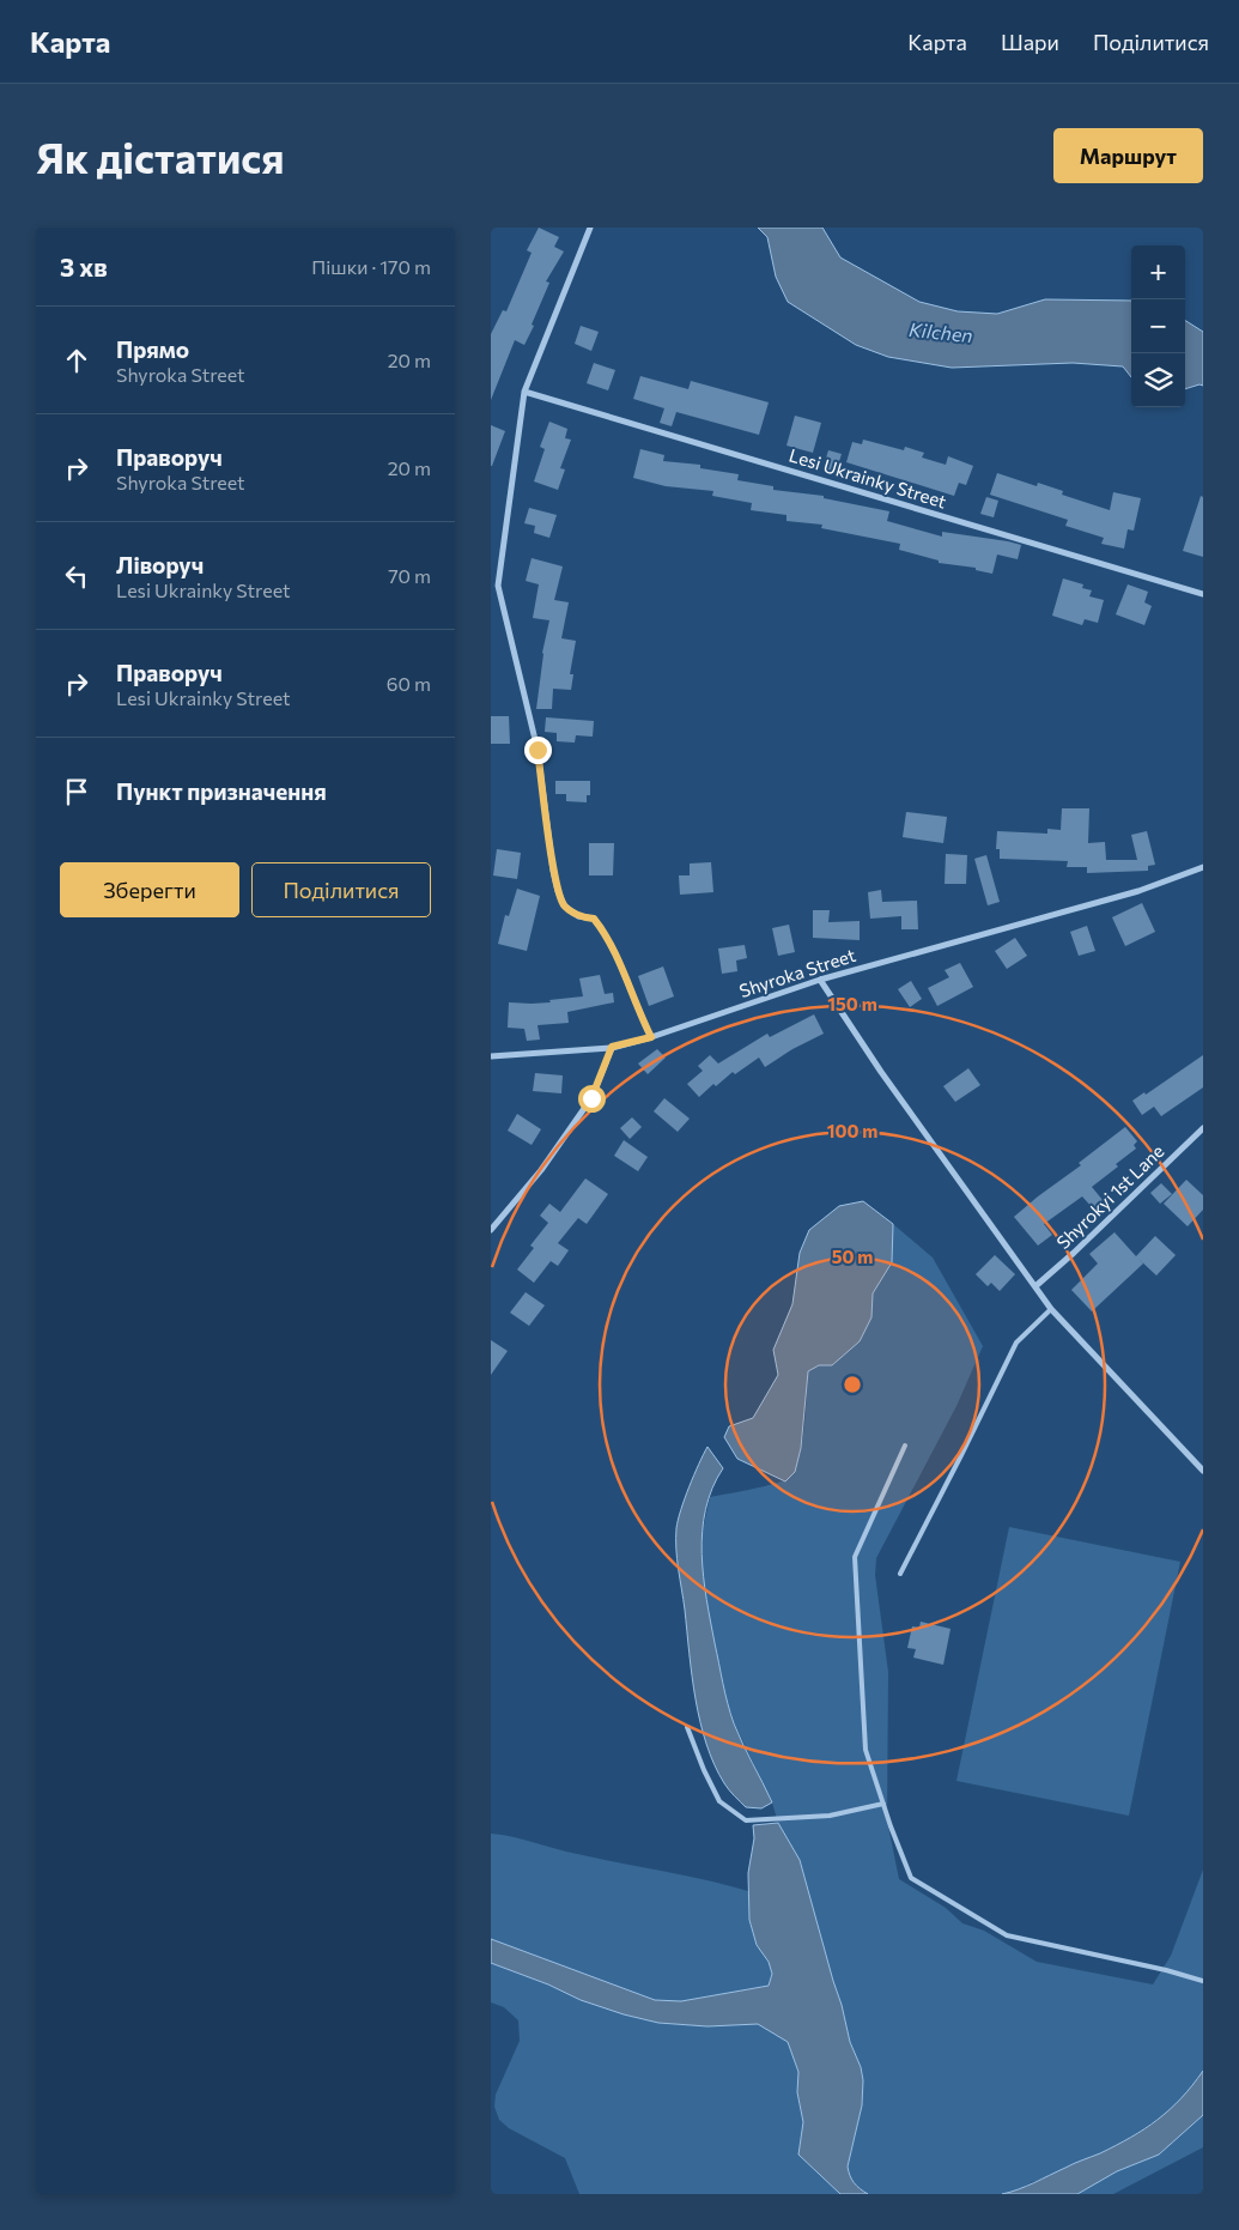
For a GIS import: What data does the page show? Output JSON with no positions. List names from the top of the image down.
{
  "streets": {
    "street": ["Lesi Ukrainky Street", "Shyroka Street", "Shyrokyi 1st Lane"]
  },
  "water": ["Kilchen"],
  "page": {
    "header": "Карта",
    "nav": ["Карта", "Шари", "Поділитися"],
    "buttons": [
      "Маршрут",
      ["Зберегти", "Поділитися"]
    ],
    "title": "Як дістатися",
    "heading": ["3 хв", "Пішки · 170 m"],
    "map_buttons": ["+", "−"],
    "list": [
      ["Прямо", "Shyroka Street", "20 m"],
      ["Праворуч", "Shyroka Street", "20 m"],
      ["Ліворуч", "Lesi Ukrainky Street", "70 m"],
      ["Праворуч", "Lesi Ukrainky Street", "60 m"],
      "Пункт призначення"
    ]
  },
  "rings": ["150 m", "100 m", "50 m"]
}
